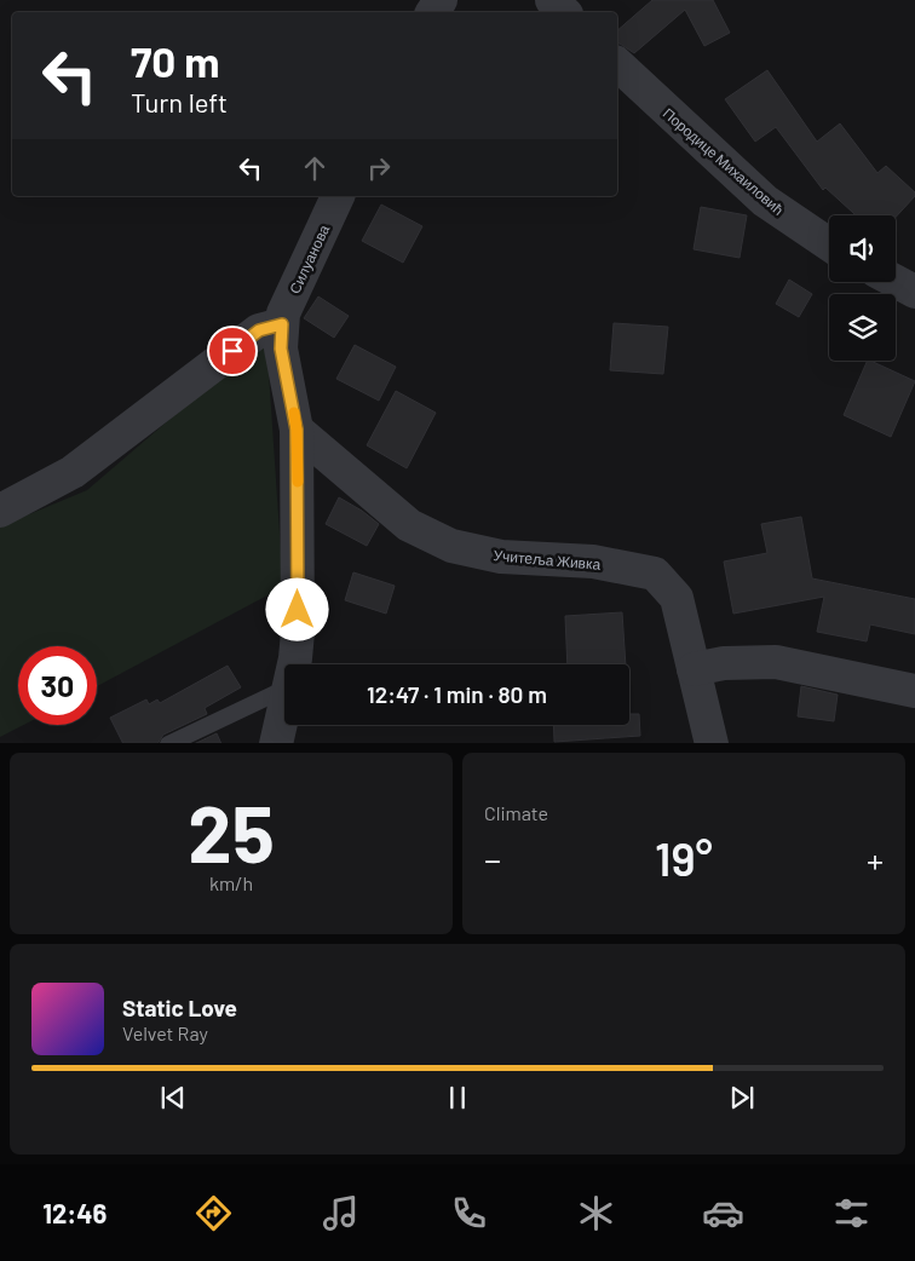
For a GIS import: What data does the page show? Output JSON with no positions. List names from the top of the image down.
{
  "streets": {
    "street": ["Породице Михаиловић", "Силуанова", "Учитеља Живка"]
  },
  "crossings": [
    ["Силуанова", "Учитеља Живка"]
  ],
  "page": {
    "turn": ["70 m", "Turn left"],
    "limit": "30",
    "trip": "12:47 · 1 min · 80 m",
    "tile": [
      ["25", "km/h"],
      "Climate"
    ],
    "heat": ["−", "19°", "+"],
    "song": ["Static Love", "Velvet Ray"],
    "tabs": "12:46"
  }
}
